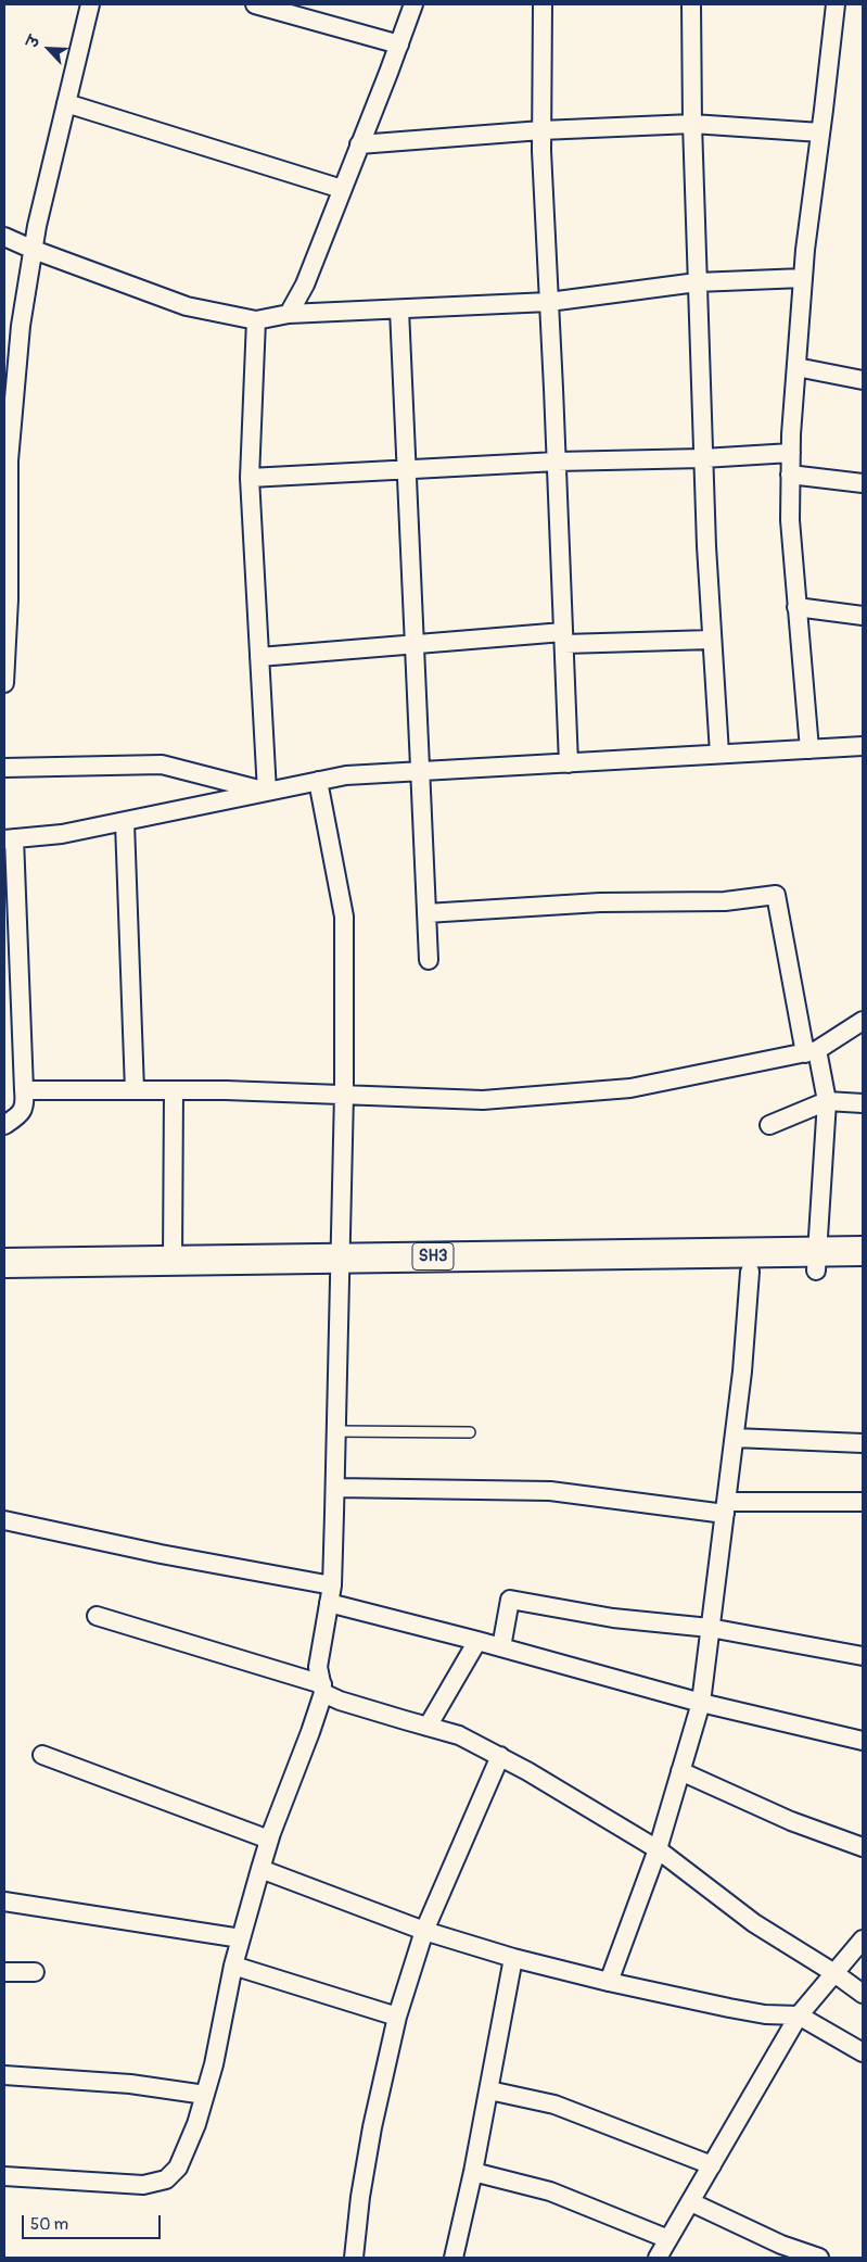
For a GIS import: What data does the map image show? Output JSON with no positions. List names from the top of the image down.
{
  "streets": {
    "main road": ["SH3"]
  },
  "scale_bar": "50 m",
  "north": "top left"
}
